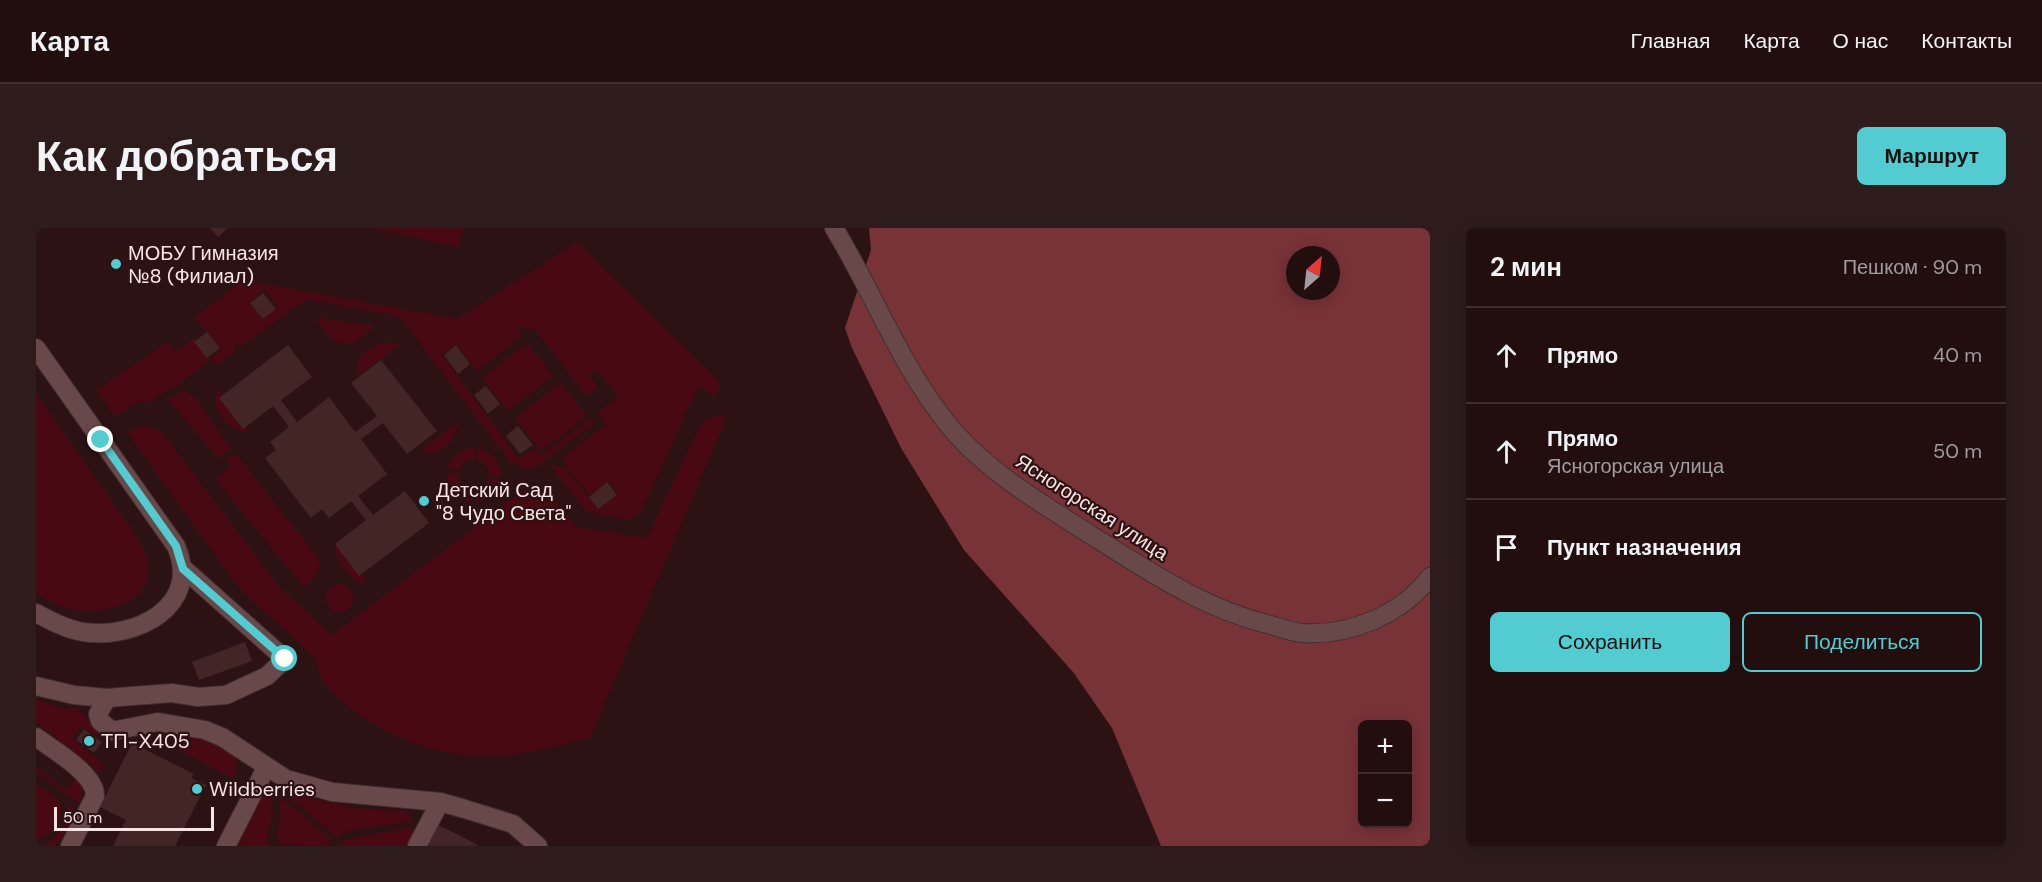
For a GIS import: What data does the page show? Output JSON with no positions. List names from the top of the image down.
{
  "streets": {
    "street": ["Ясногорская улица"]
  },
  "places": [
    "МОБУ Гимназия №8 (Филиал)",
    "Детский Сад \"8 Чудо Света\"",
    "ТП-Х405",
    "Wildberries"
  ],
  "scale_bar": "50 m",
  "north": "top right",
  "page": {
    "header": "Карта",
    "nav": [
      "Главная",
      "Карта",
      "О нас",
      "Контакты"
    ],
    "buttons": [
      "Маршрут",
      ["Сохранить", "Поделиться"]
    ],
    "title": "Как добраться",
    "heading": ["2 мин", "Пешком · 90 m"],
    "list": [
      ["Прямо", "40 m"],
      ["Прямо", "Ясногорская улица", "50 m"],
      "Пункт назначения"
    ],
    "map_buttons": ["+", "−"],
    "scale": "50 m"
  }
}
